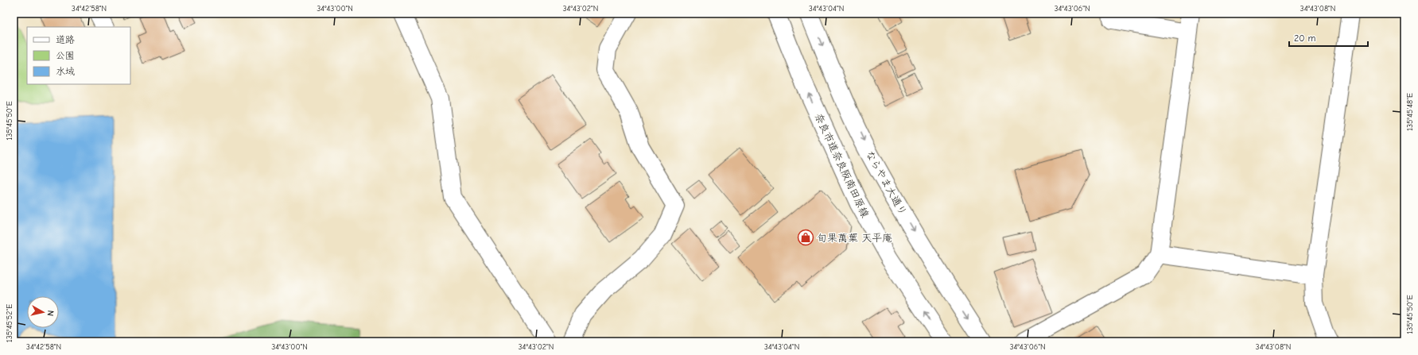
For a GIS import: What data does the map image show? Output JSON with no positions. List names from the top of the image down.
{
  "streets": {
    "street": ["奈良市道奈良阪南田原線", "ならやま大通り"]
  },
  "one_way": ["奈良市道奈良阪南田原線", "ならやま大通り"],
  "places": {
    "shop": ["旬果萬葉 天平庵"]
  },
  "legend": ["道路", "公園", "水域"],
  "scale_bar": "20 m",
  "north": "right",
  "coordinates": [
    "34°42'58\"N",
    "34°43'00\"N",
    "34°43'02\"N",
    "34°43'04\"N",
    "34°43'06\"N",
    "34°43'08\"N",
    "135°45'48\"E",
    "135°45'50\"E",
    "135°45'52\"E"
  ]
}
